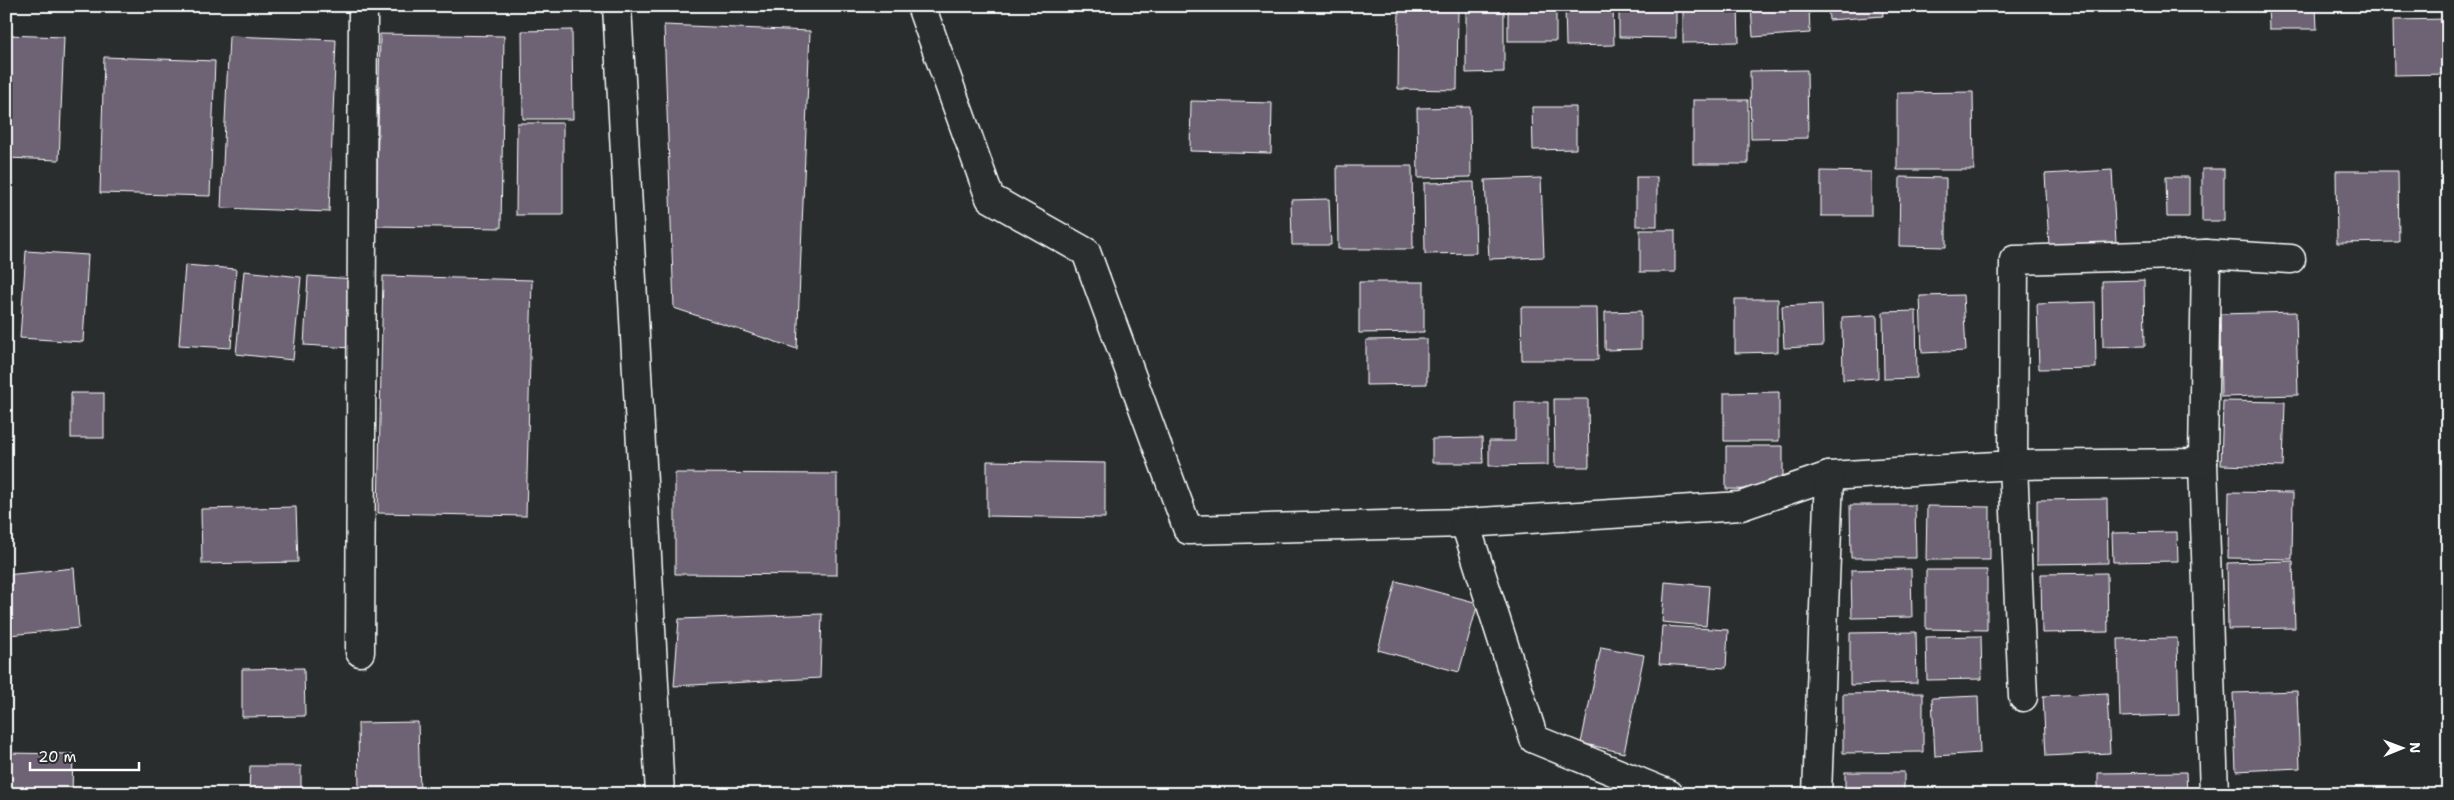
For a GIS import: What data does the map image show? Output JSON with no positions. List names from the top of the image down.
{
  "scale_bar": "20 m",
  "north": "right"
}
